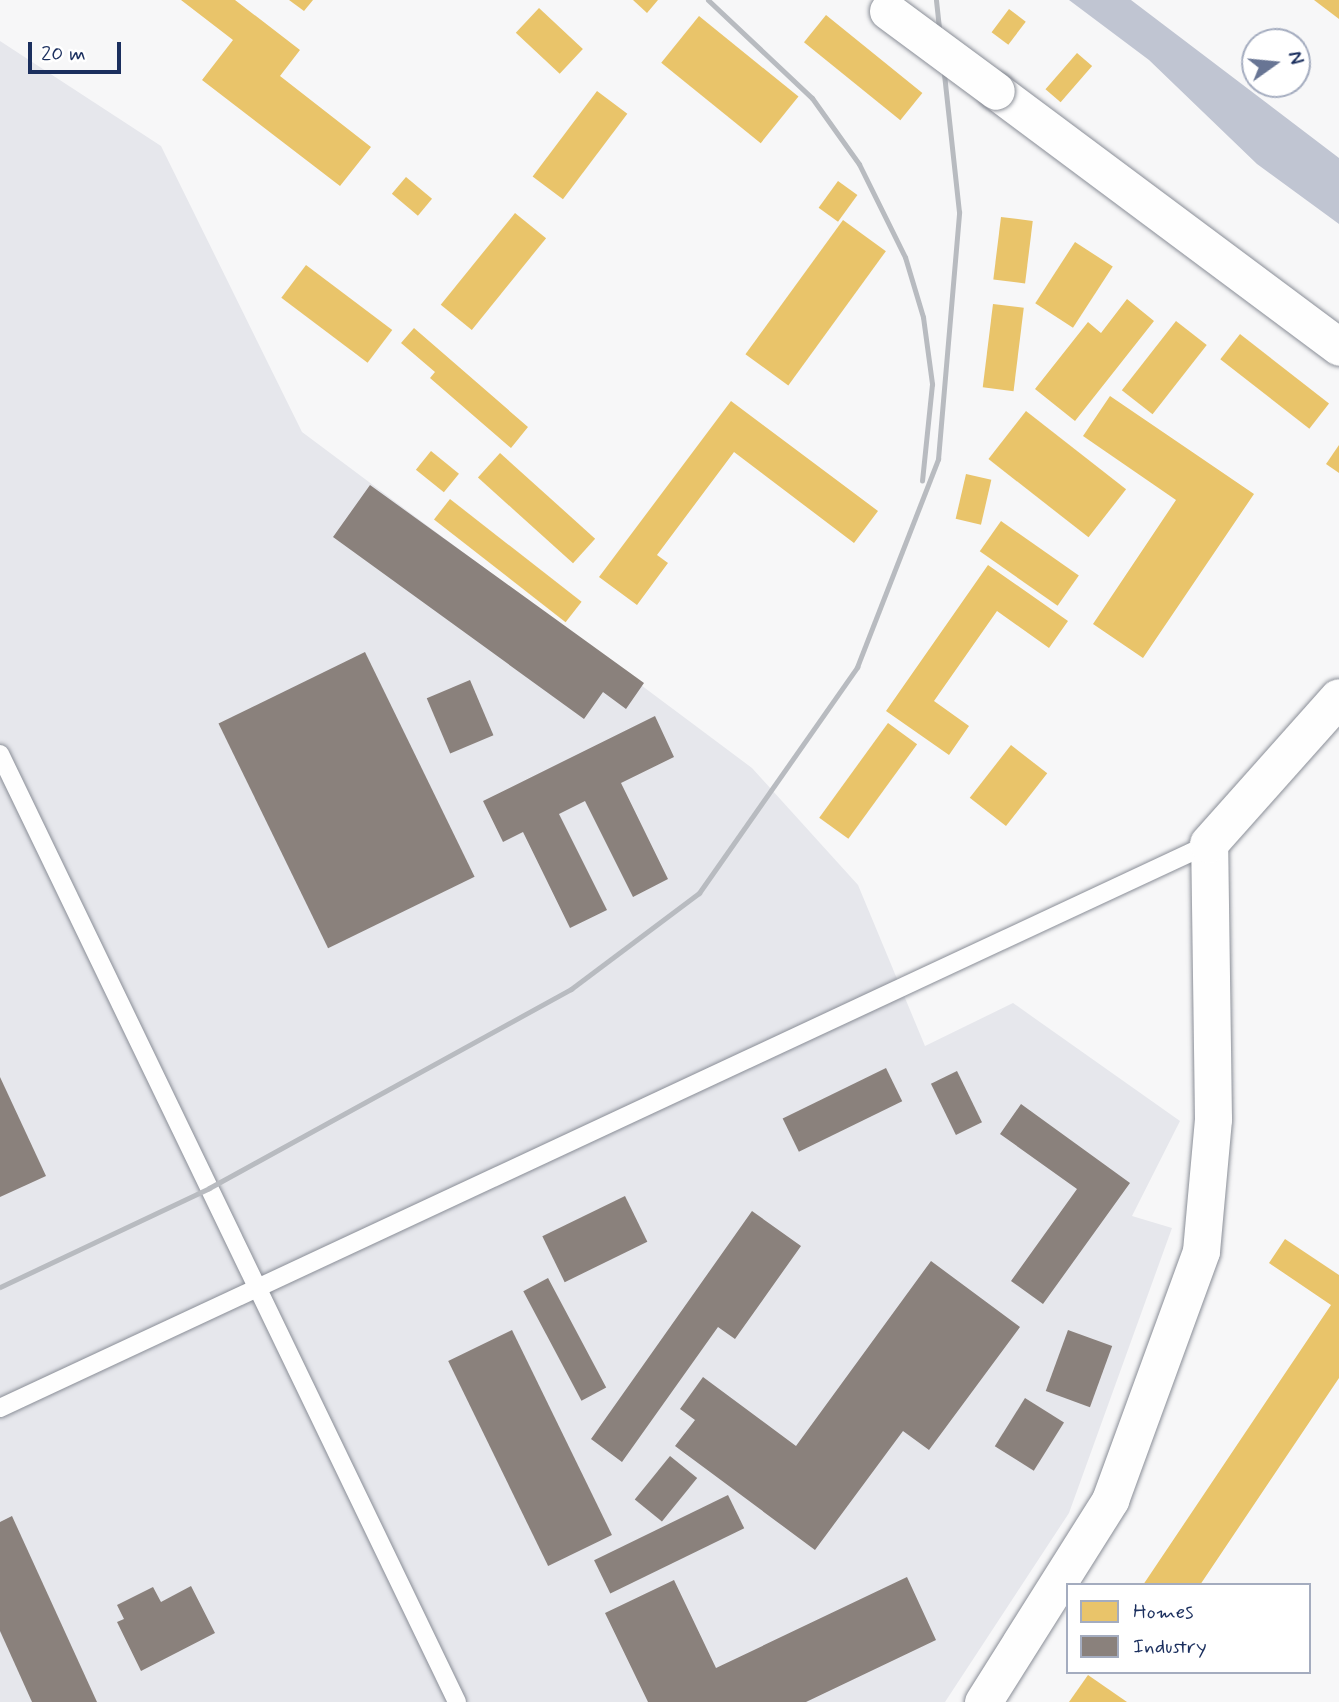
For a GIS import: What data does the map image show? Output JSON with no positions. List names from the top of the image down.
{
  "legend": ["Homes", "Industry"],
  "scale_bar": "20 m",
  "north": "right"
}
